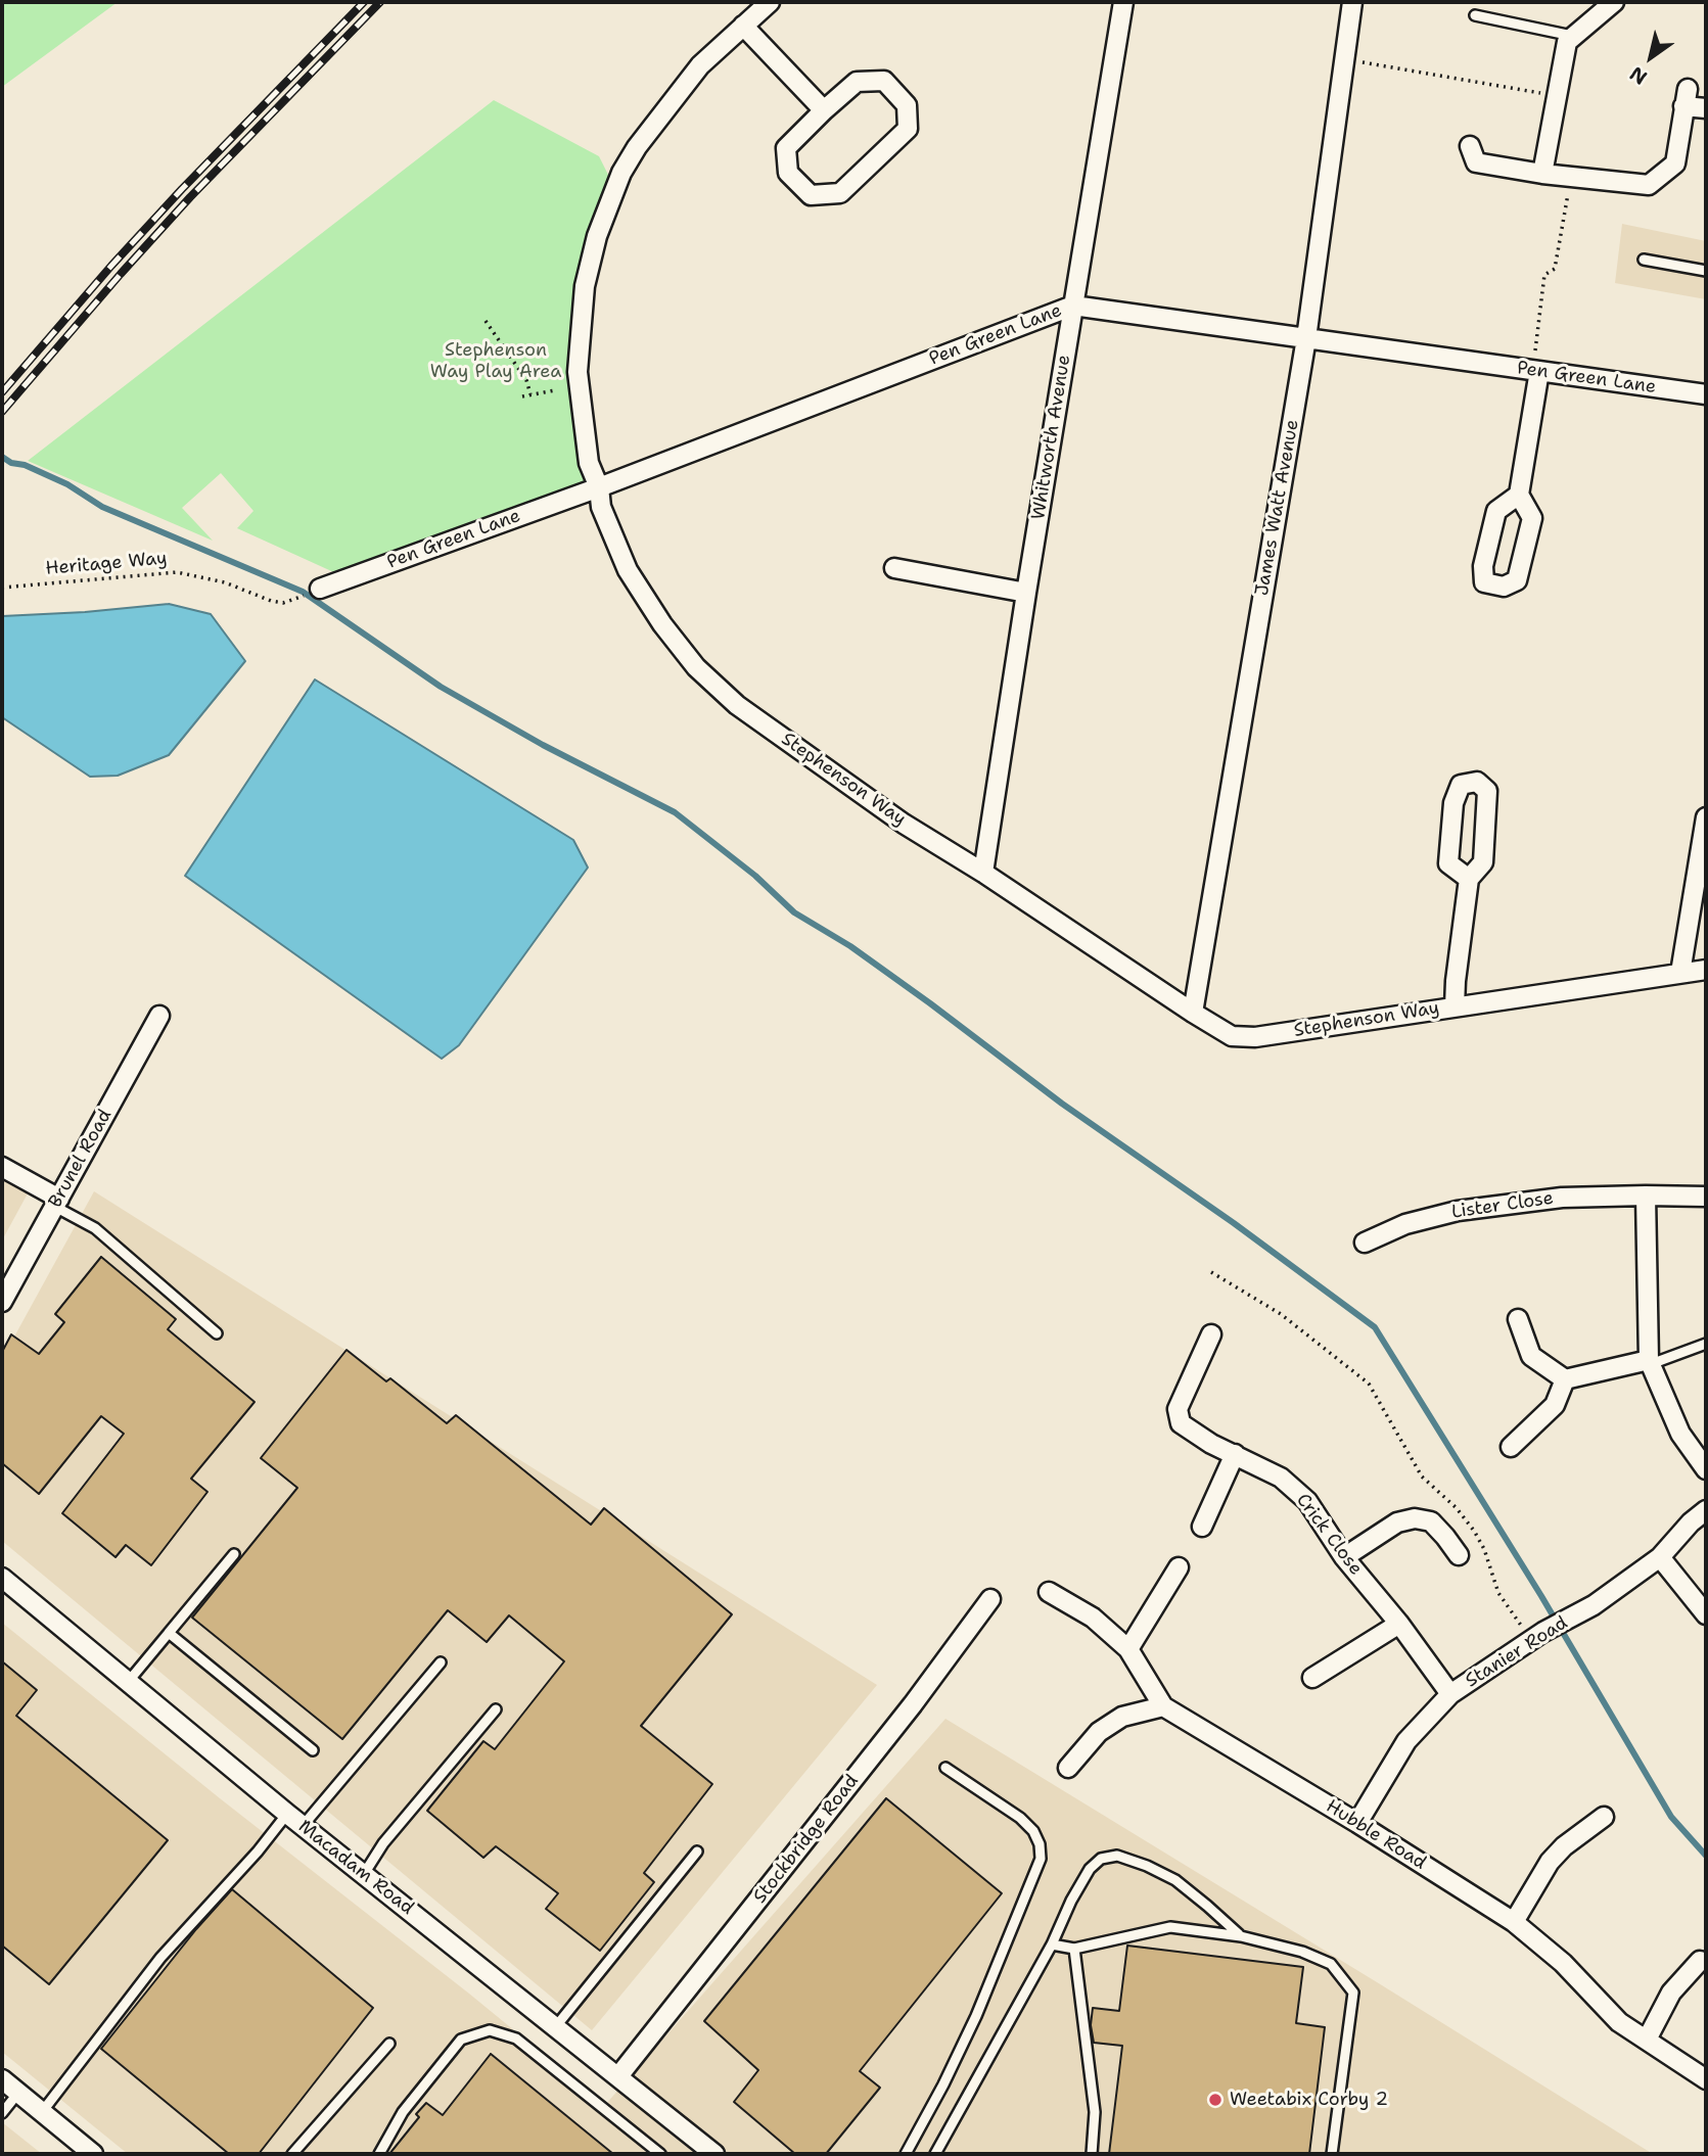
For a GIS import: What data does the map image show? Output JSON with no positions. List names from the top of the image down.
{
  "streets": {
    "street": [
      "Pen Green Lane",
      "Whitworth Avenue",
      "James Watt Avenue",
      "Stephenson Way",
      "Brunel Road",
      "Lister Close",
      "Crick Close",
      "Stanier Road",
      "Hubble Road",
      "Stockbridge Road",
      "Macadam Road"
    ],
    "path": ["Heritage Way"]
  },
  "crossings": [
    ["Pen Green Lane", "Whitworth Avenue"],
    ["Pen Green Lane", "James Watt Avenue"],
    ["Pen Green Lane", "Stephenson Way"],
    ["Whitworth Avenue", "Stephenson Way"],
    ["James Watt Avenue", "Stephenson Way"],
    ["Crick Close", "Stanier Road"],
    ["Stanier Road", "Hubble Road"],
    ["Stockbridge Road", "Macadam Road"]
  ],
  "parks": ["Stephenson Way Play Area"],
  "places": ["Weetabix Corby 2"],
  "north": "bottom left"
}
